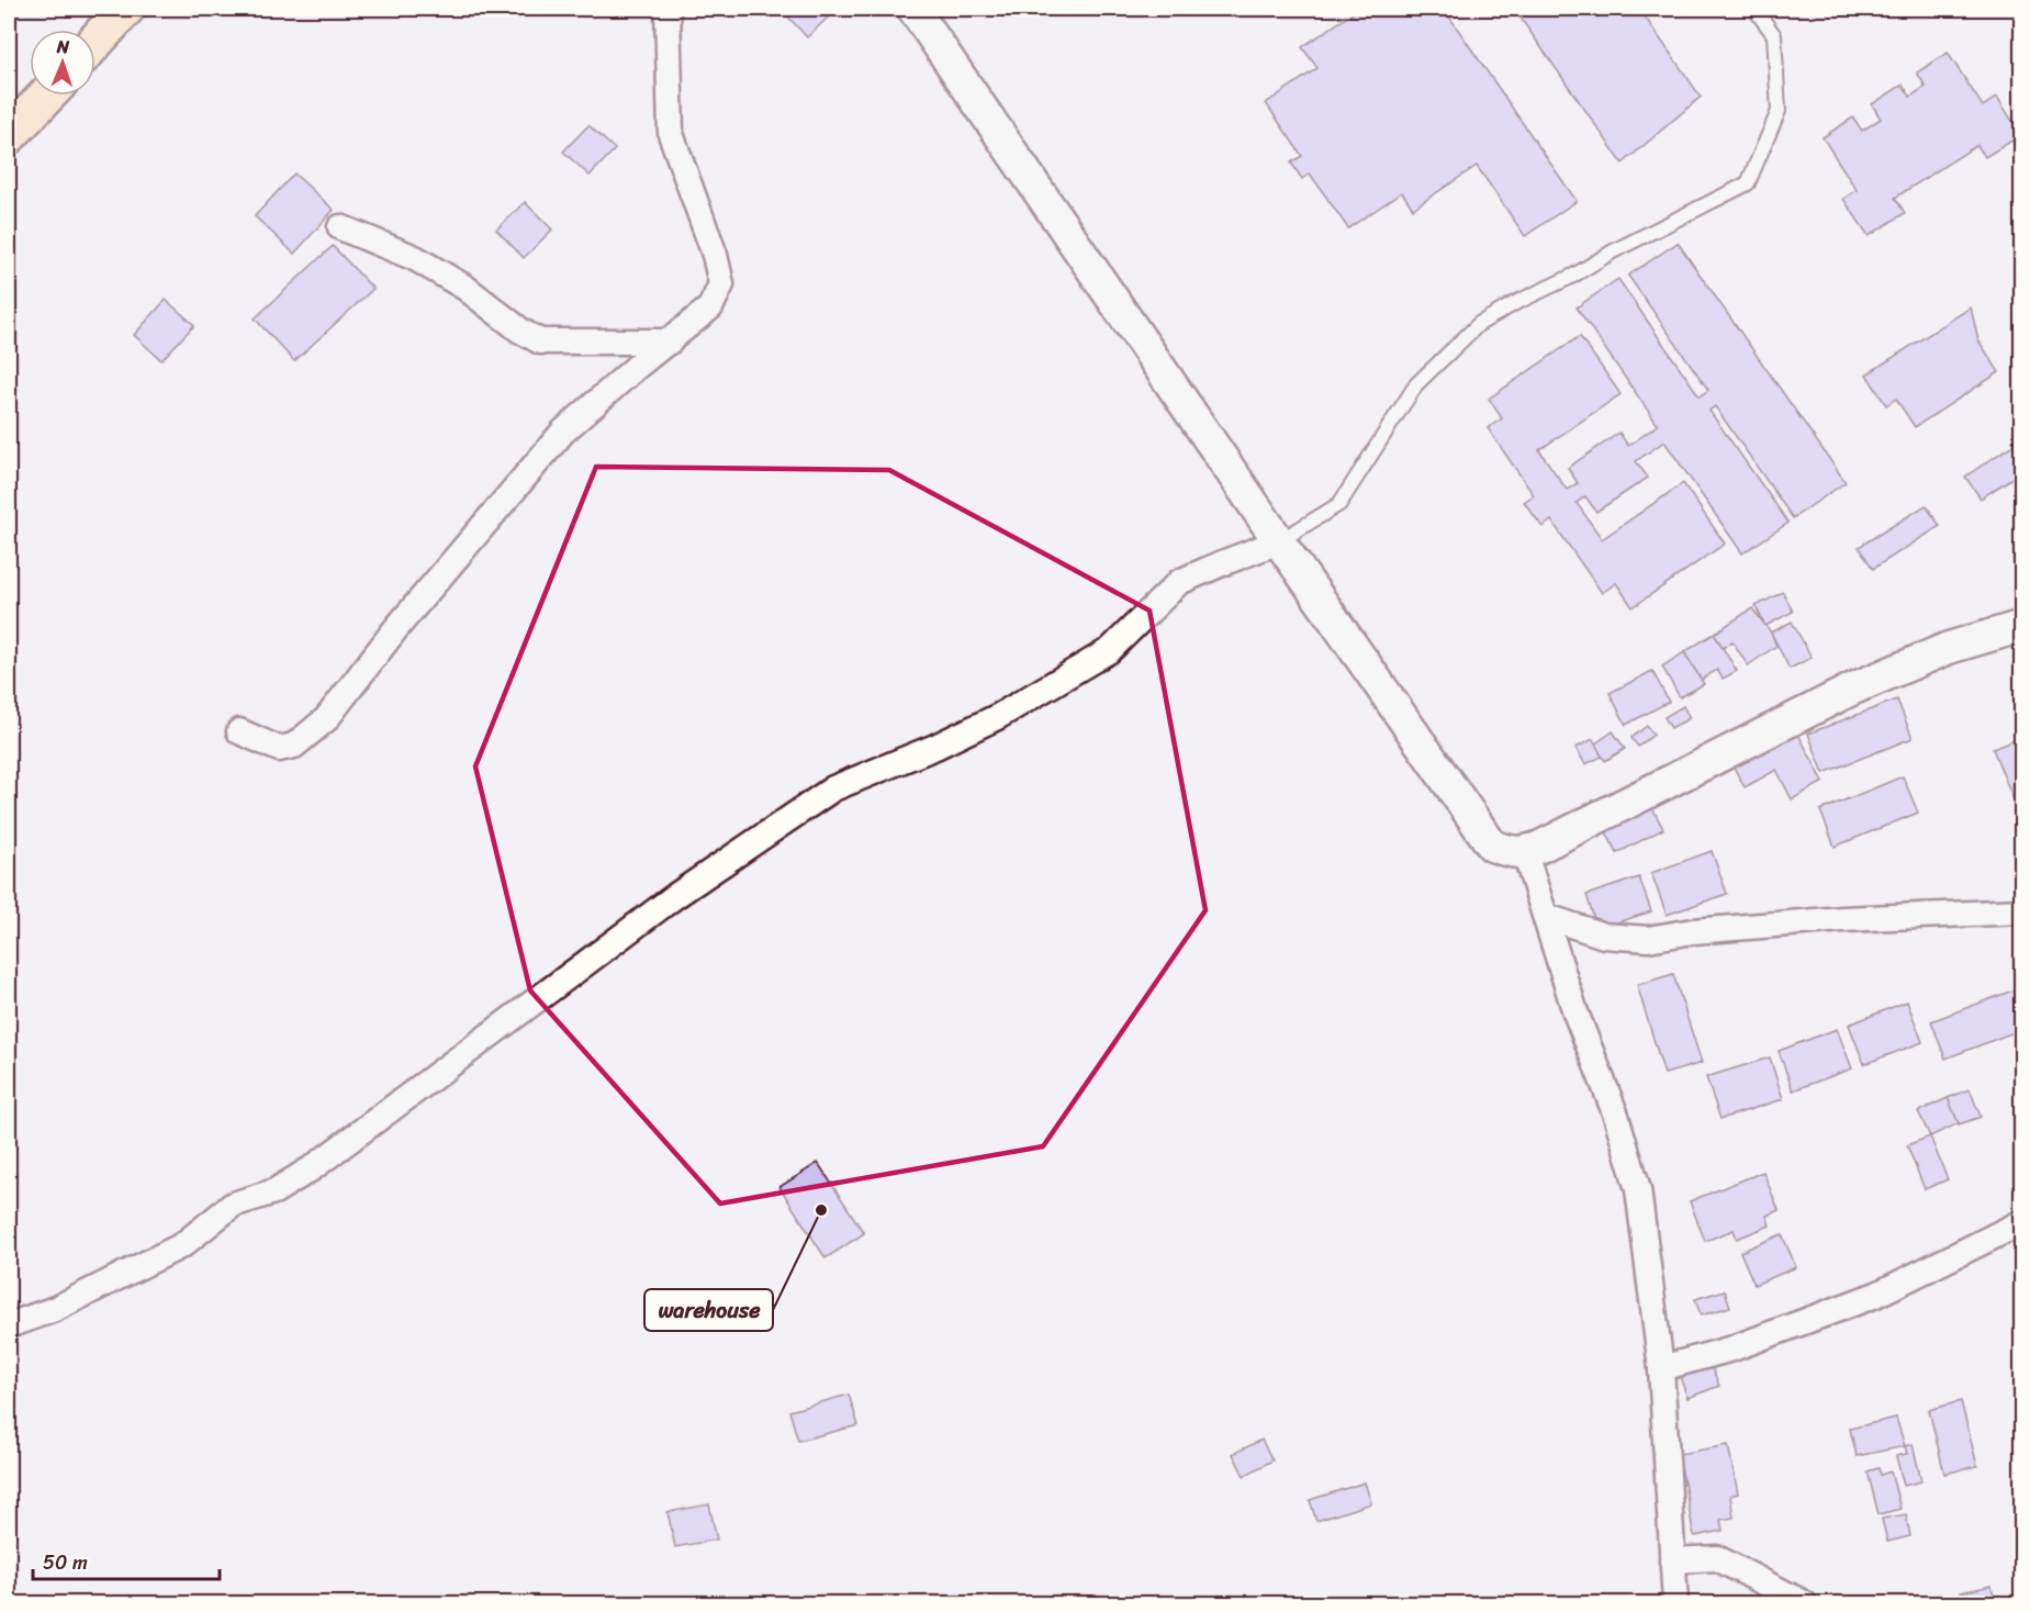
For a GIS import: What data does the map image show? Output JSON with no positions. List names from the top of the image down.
{
  "places": ["warehouse"],
  "scale_bar": "50 m",
  "north": "top"
}
